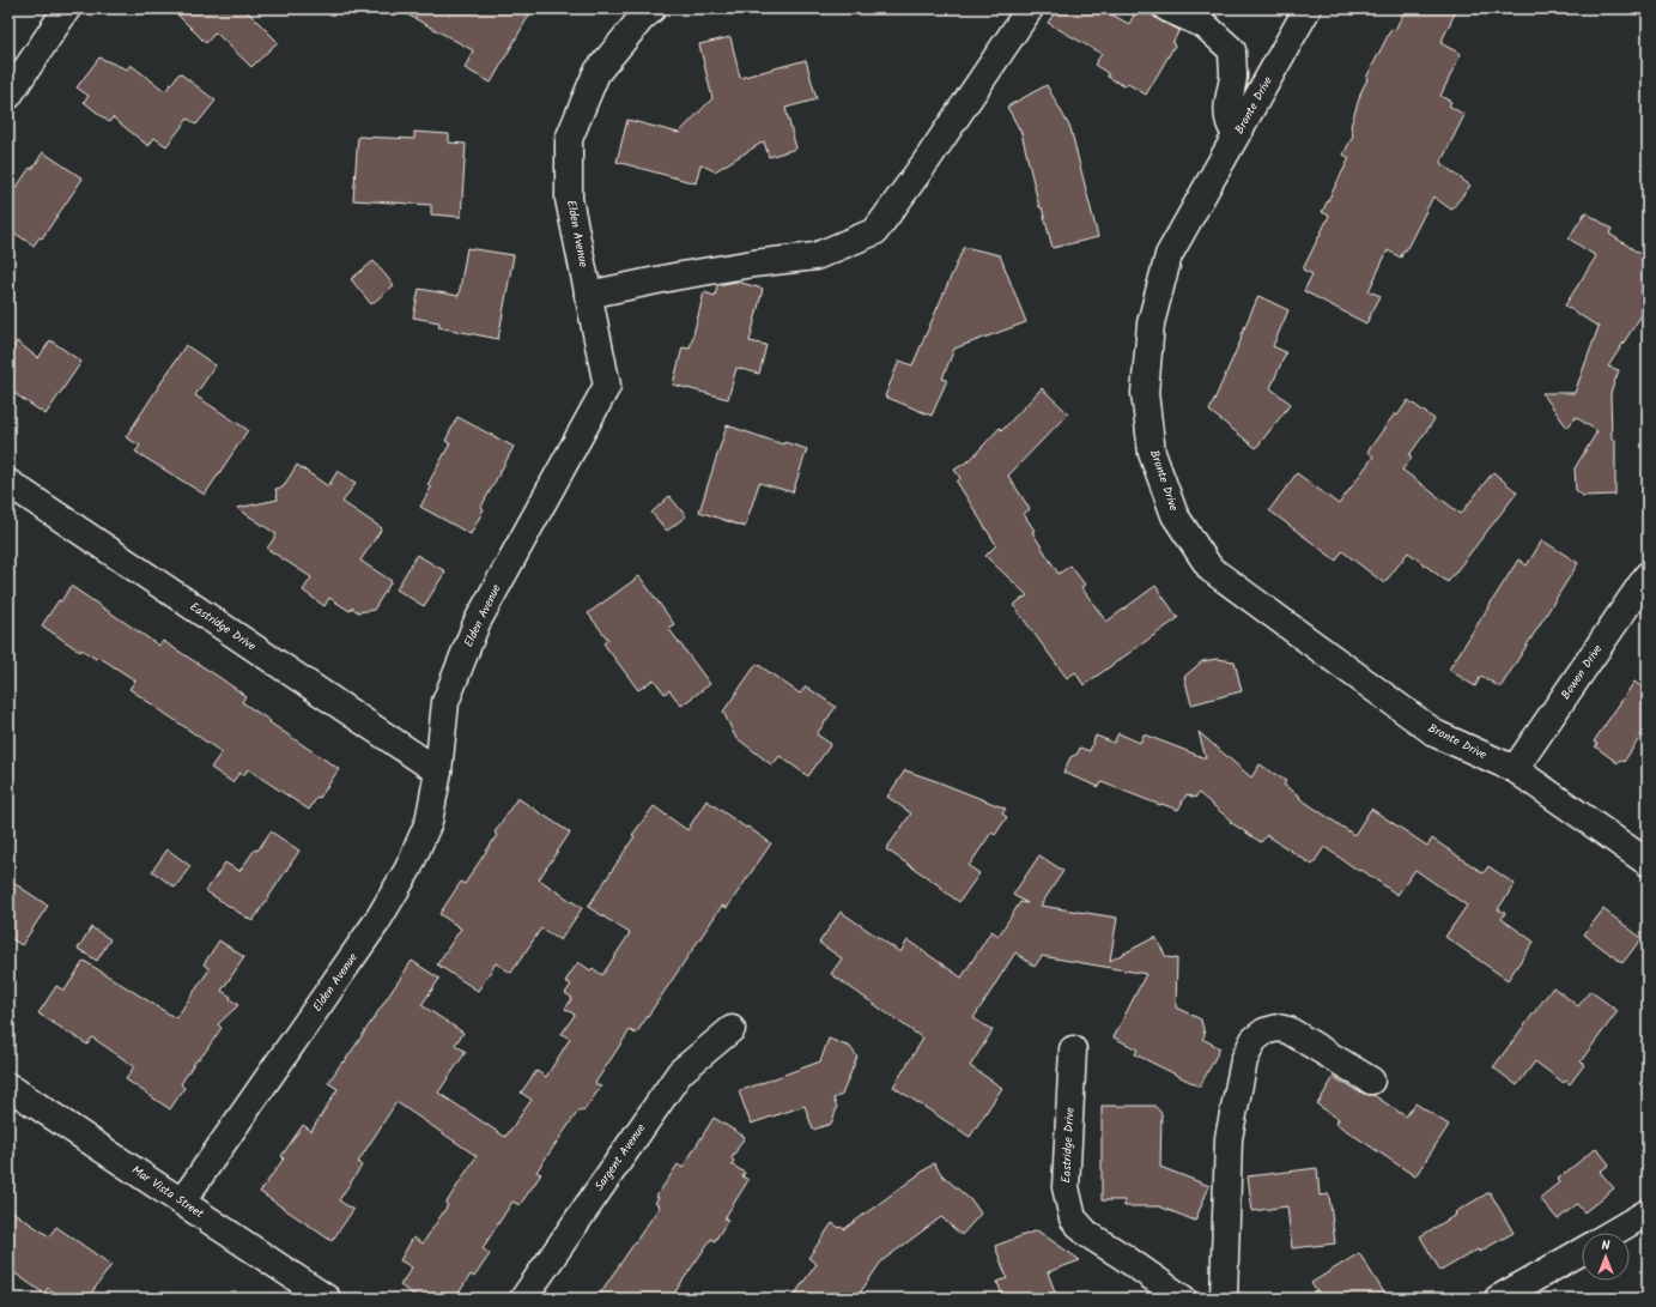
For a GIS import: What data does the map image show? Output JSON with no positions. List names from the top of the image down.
{
  "streets": {
    "street": [
      "Bronte Drive",
      "Elden Avenue",
      "Eastridge Drive",
      "Bowen Drive",
      "Sargent Avenue",
      "Mar Vista Street"
    ]
  },
  "crossings": [
    ["Bronte Drive", "Bowen Drive"],
    ["Elden Avenue", "Eastridge Drive"],
    ["Elden Avenue", "Mar Vista Street"]
  ],
  "north": "top"
}
